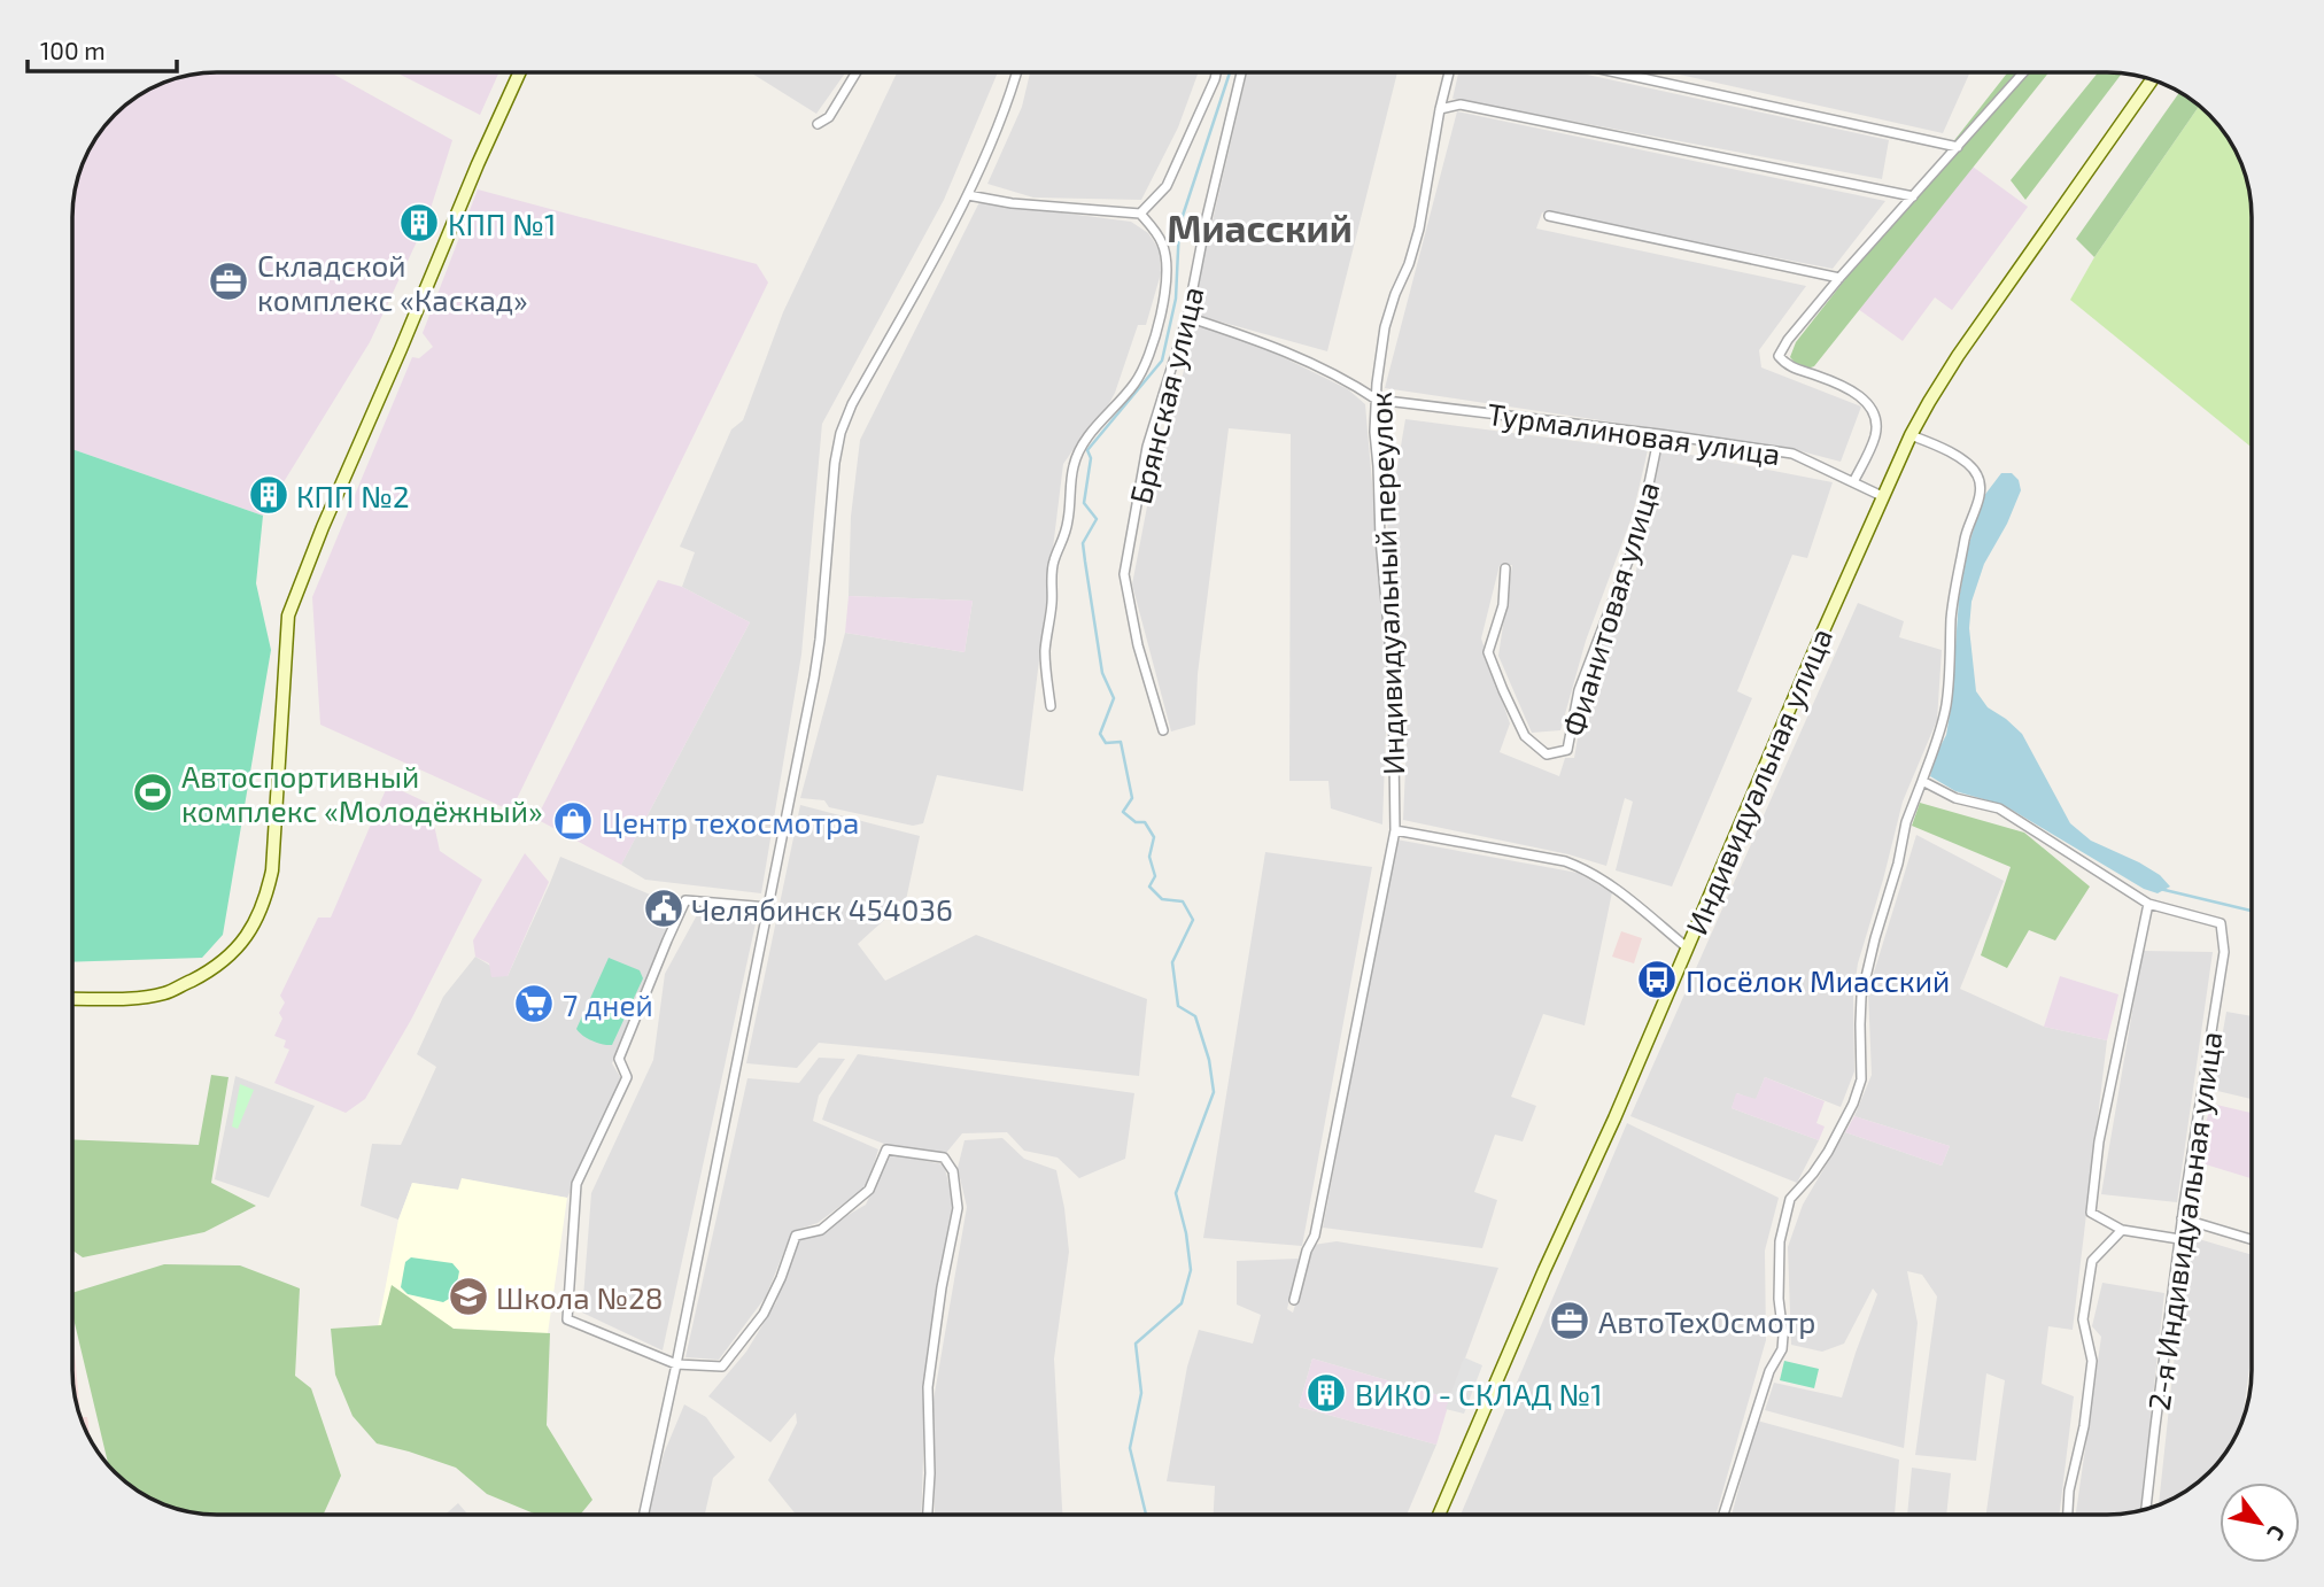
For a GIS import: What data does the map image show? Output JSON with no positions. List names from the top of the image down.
{
  "streets": {
    "main road": ["Индивидуальная улица"],
    "street": [
      "Брянская улица",
      "Турмалиновая улица",
      "Индивидуальный переулок",
      "Фианитовая улица",
      "2-я Индивидуальная улица"
    ]
  },
  "crossings": [
    ["Турмалиновая улица", "Индивидуальный переулок"],
    ["Турмалиновая улица", "Фианитовая улица"],
    ["Турмалиновая улица", "Индивидуальная улица"]
  ],
  "districts": ["Миасский"],
  "places": {
    "building": ["КПП №1", "КПП №2", "ВИКО - СКЛАД №1"],
    "office": ["Складской комплекс «Каскад»", "АвтоТехОсмотр"],
    "sports": ["Автоспортивный комплекс «Молодёжный»"],
    "shop": ["Центр техосмотра"],
    "public building": ["Челябинск 454036"],
    "bus stop": ["Посёлок Миасский"],
    "supermarket": ["7 дней"],
    "school or university": ["Школа №28"]
  },
  "scale_bar": "100 m",
  "north": "bottom right"
}
